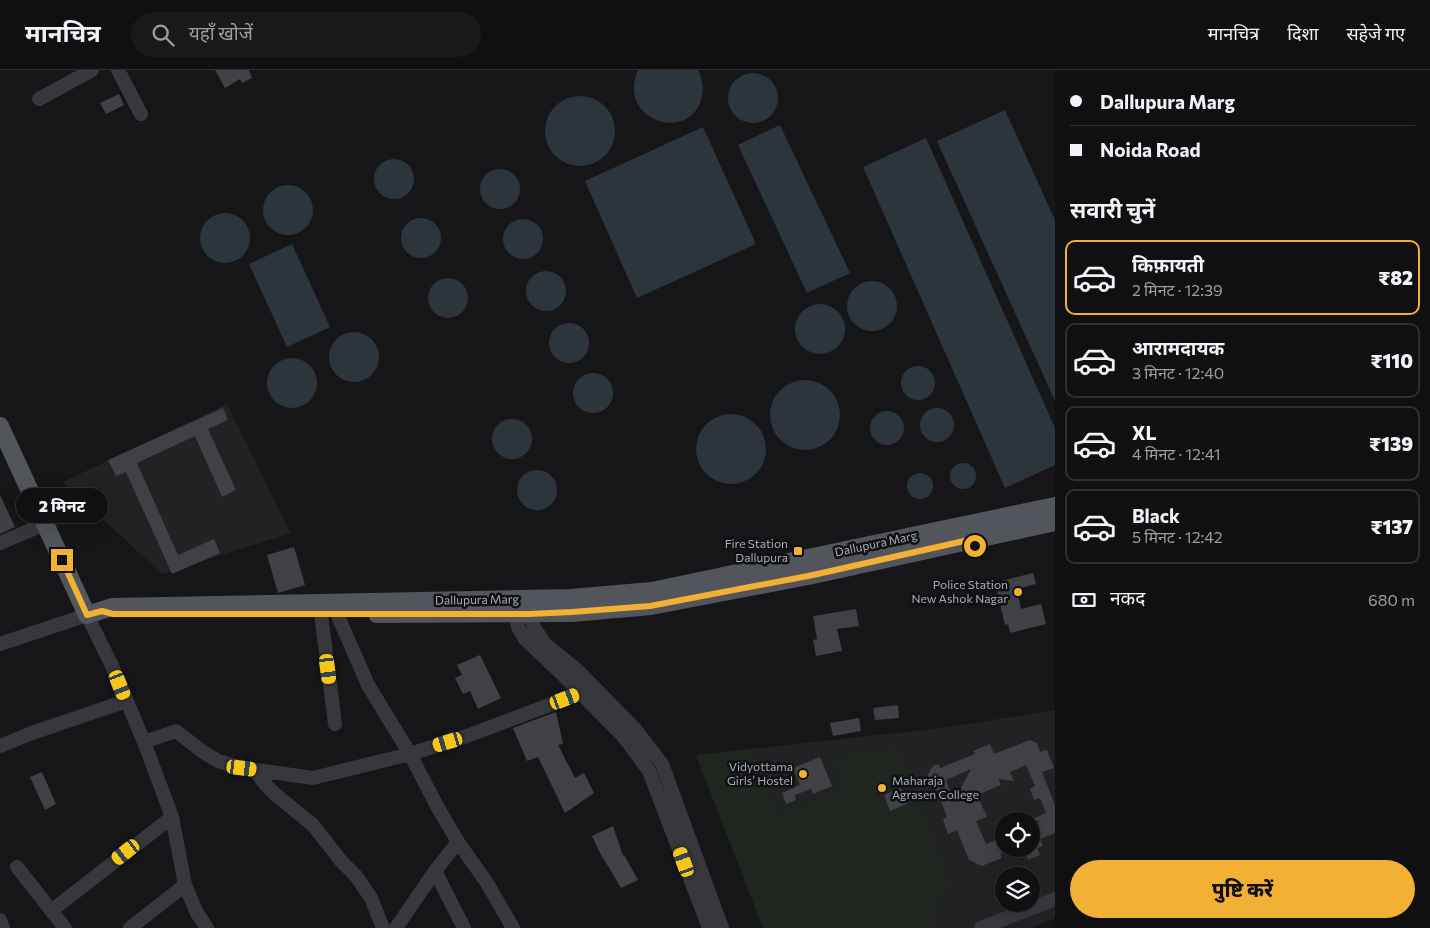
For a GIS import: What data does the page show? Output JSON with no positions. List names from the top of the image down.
{
  "streets": {
    "main road": ["Dallupura Marg"]
  },
  "places": {
    "transit": ["Fire Station Dallupura"],
    "other": ["Police Station New Ashok Nagar", "Vidyottama Girls’ Hostel", "Maharaja Agrasen College"]
  },
  "page": {
    "header": "मानचित्र",
    "search": "यहाँ खोजें",
    "nav": ["मानचित्र", "दिशा", "सहेजे गए"],
    "banner": ["Dallupura Marg", "Noida Road"],
    "heading": "सवारी चुनें",
    "list": [
      {
        "name": "किफ़ायती",
        "note": "2 मिनट · 12:39",
        "value": "₹82"
      },
      {
        "name": "आरामदायक",
        "note": "3 मिनट · 12:40",
        "value": "₹110"
      },
      {
        "name": "XL",
        "note": "4 मिनट · 12:41",
        "value": "₹139"
      },
      {
        "name": "Black",
        "note": "5 मिनट · 12:42",
        "value": "₹137"
      }
    ],
    "bubble": "2 मिनट",
    "pay": ["नकद", "680 m"],
    "buttons": "पुष्टि करें"
  }
}
